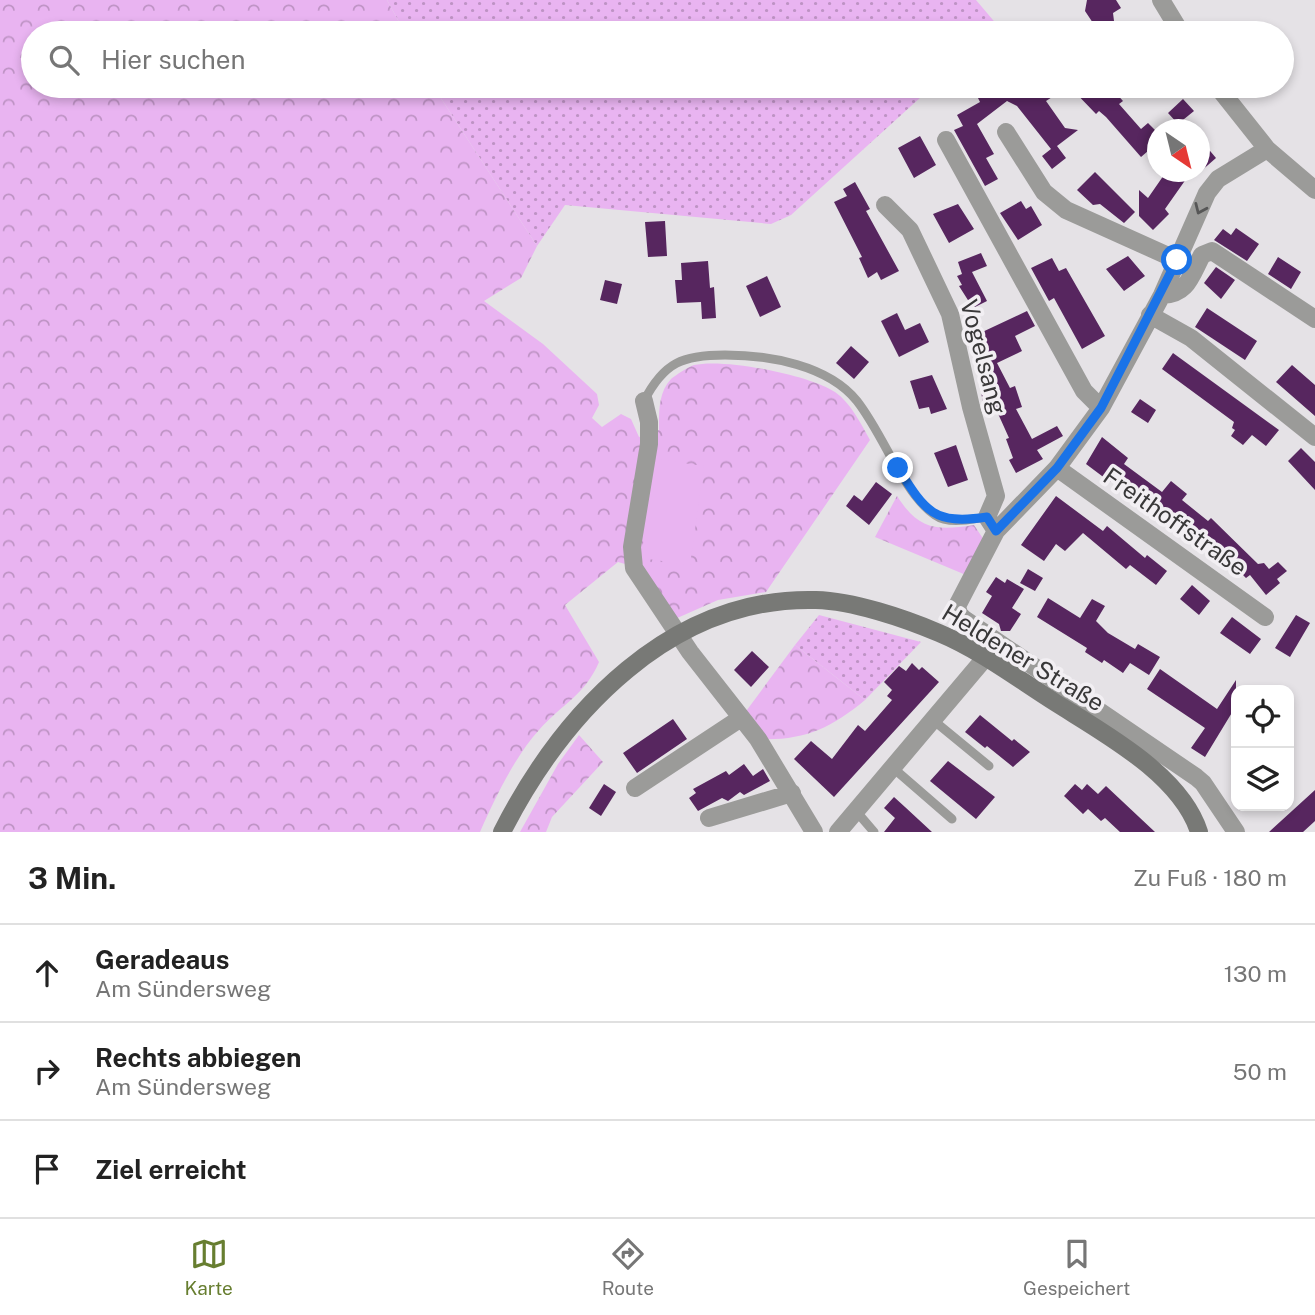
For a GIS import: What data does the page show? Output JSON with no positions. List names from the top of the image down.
{
  "streets": {
    "main road": ["Heldener Straße"],
    "street": ["Vogelsang", "Freithoffstraße"]
  },
  "north": "bottom right",
  "page": {
    "search": "Hier suchen",
    "heading": ["3 Min.", "Zu Fuß · 180 m"],
    "list": [
      ["Geradeaus", "Am Sündersweg", "130 m"],
      ["Rechts abbiegen", "Am Sündersweg", "50 m"],
      "Ziel erreicht"
    ],
    "nav": ["Karte", "Route", "Gespeichert"]
  }
}
